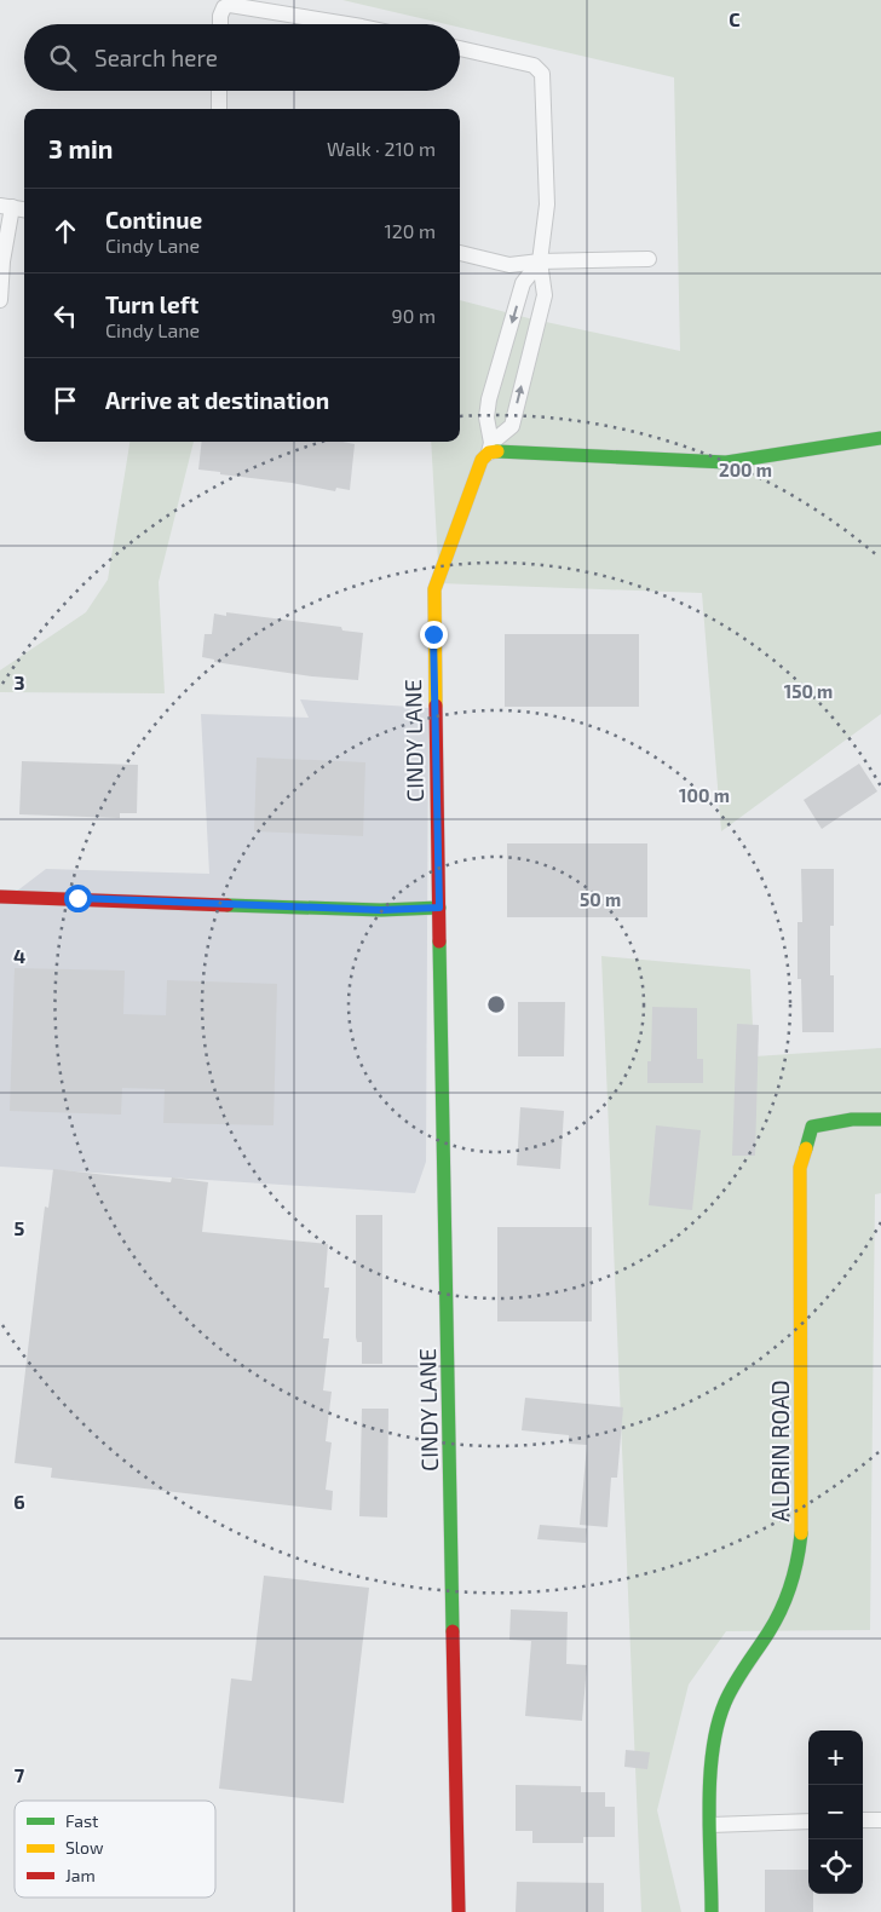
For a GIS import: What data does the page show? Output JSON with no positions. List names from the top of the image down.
{
  "streets": {
    "street": ["CINDY LANE", "ALDRIN ROAD"]
  },
  "legend": ["Fast", "Slow", "Jam"],
  "page": {
    "search": "Search here",
    "heading": ["3 min", "Walk · 210 m"],
    "list": [
      ["Continue", "Cindy Lane", "120 m"],
      ["Turn left", "Cindy Lane", "90 m"],
      "Arrive at destination"
    ],
    "map_buttons": ["+", "−"]
  },
  "grid": {
    "columns": ["C"],
    "rows": [
      "3",
      "4",
      "5",
      "6",
      "7"
    ]
  },
  "rings": [
    "200 m",
    "150 m",
    "100 m",
    "50 m"
  ]
}
